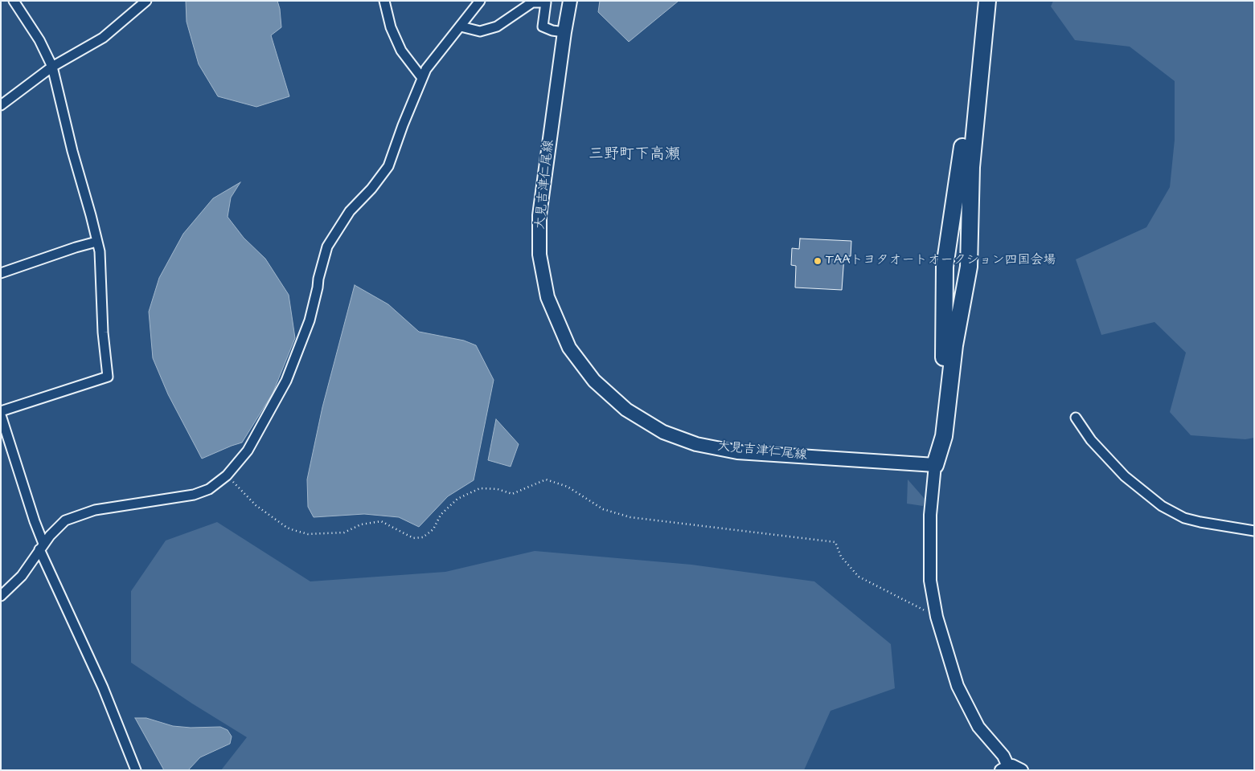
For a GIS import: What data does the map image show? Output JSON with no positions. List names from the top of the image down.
{
  "streets": {
    "main road": ["大見吉津仁尾線"]
  },
  "districts": ["三野町下高瀬"],
  "places": ["TAAトヨタオートオークション四国会場"]
}
